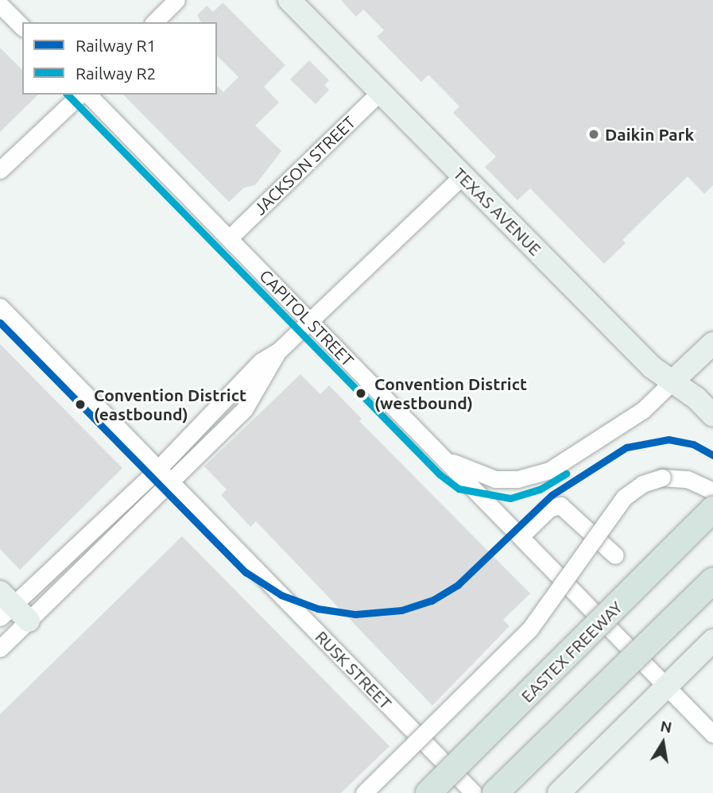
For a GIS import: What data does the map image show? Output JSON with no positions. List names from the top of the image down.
{
  "streets": {
    "highway": ["EASTEX FREEWAY"],
    "main road": ["TEXAS AVENUE"],
    "street": ["JACKSON STREET", "CAPITOL STREET", "RUSK STREET"]
  },
  "crossings": [
    ["JACKSON STREET", "TEXAS AVENUE"],
    ["JACKSON STREET", "CAPITOL STREET"]
  ],
  "places": ["Daikin Park", "Convention District (westbound)", "Convention District (eastbound)"],
  "lines": ["rail line R2", "rail line R1"],
  "legend": ["Railway R1", "Railway R2"],
  "north": "top"
}
